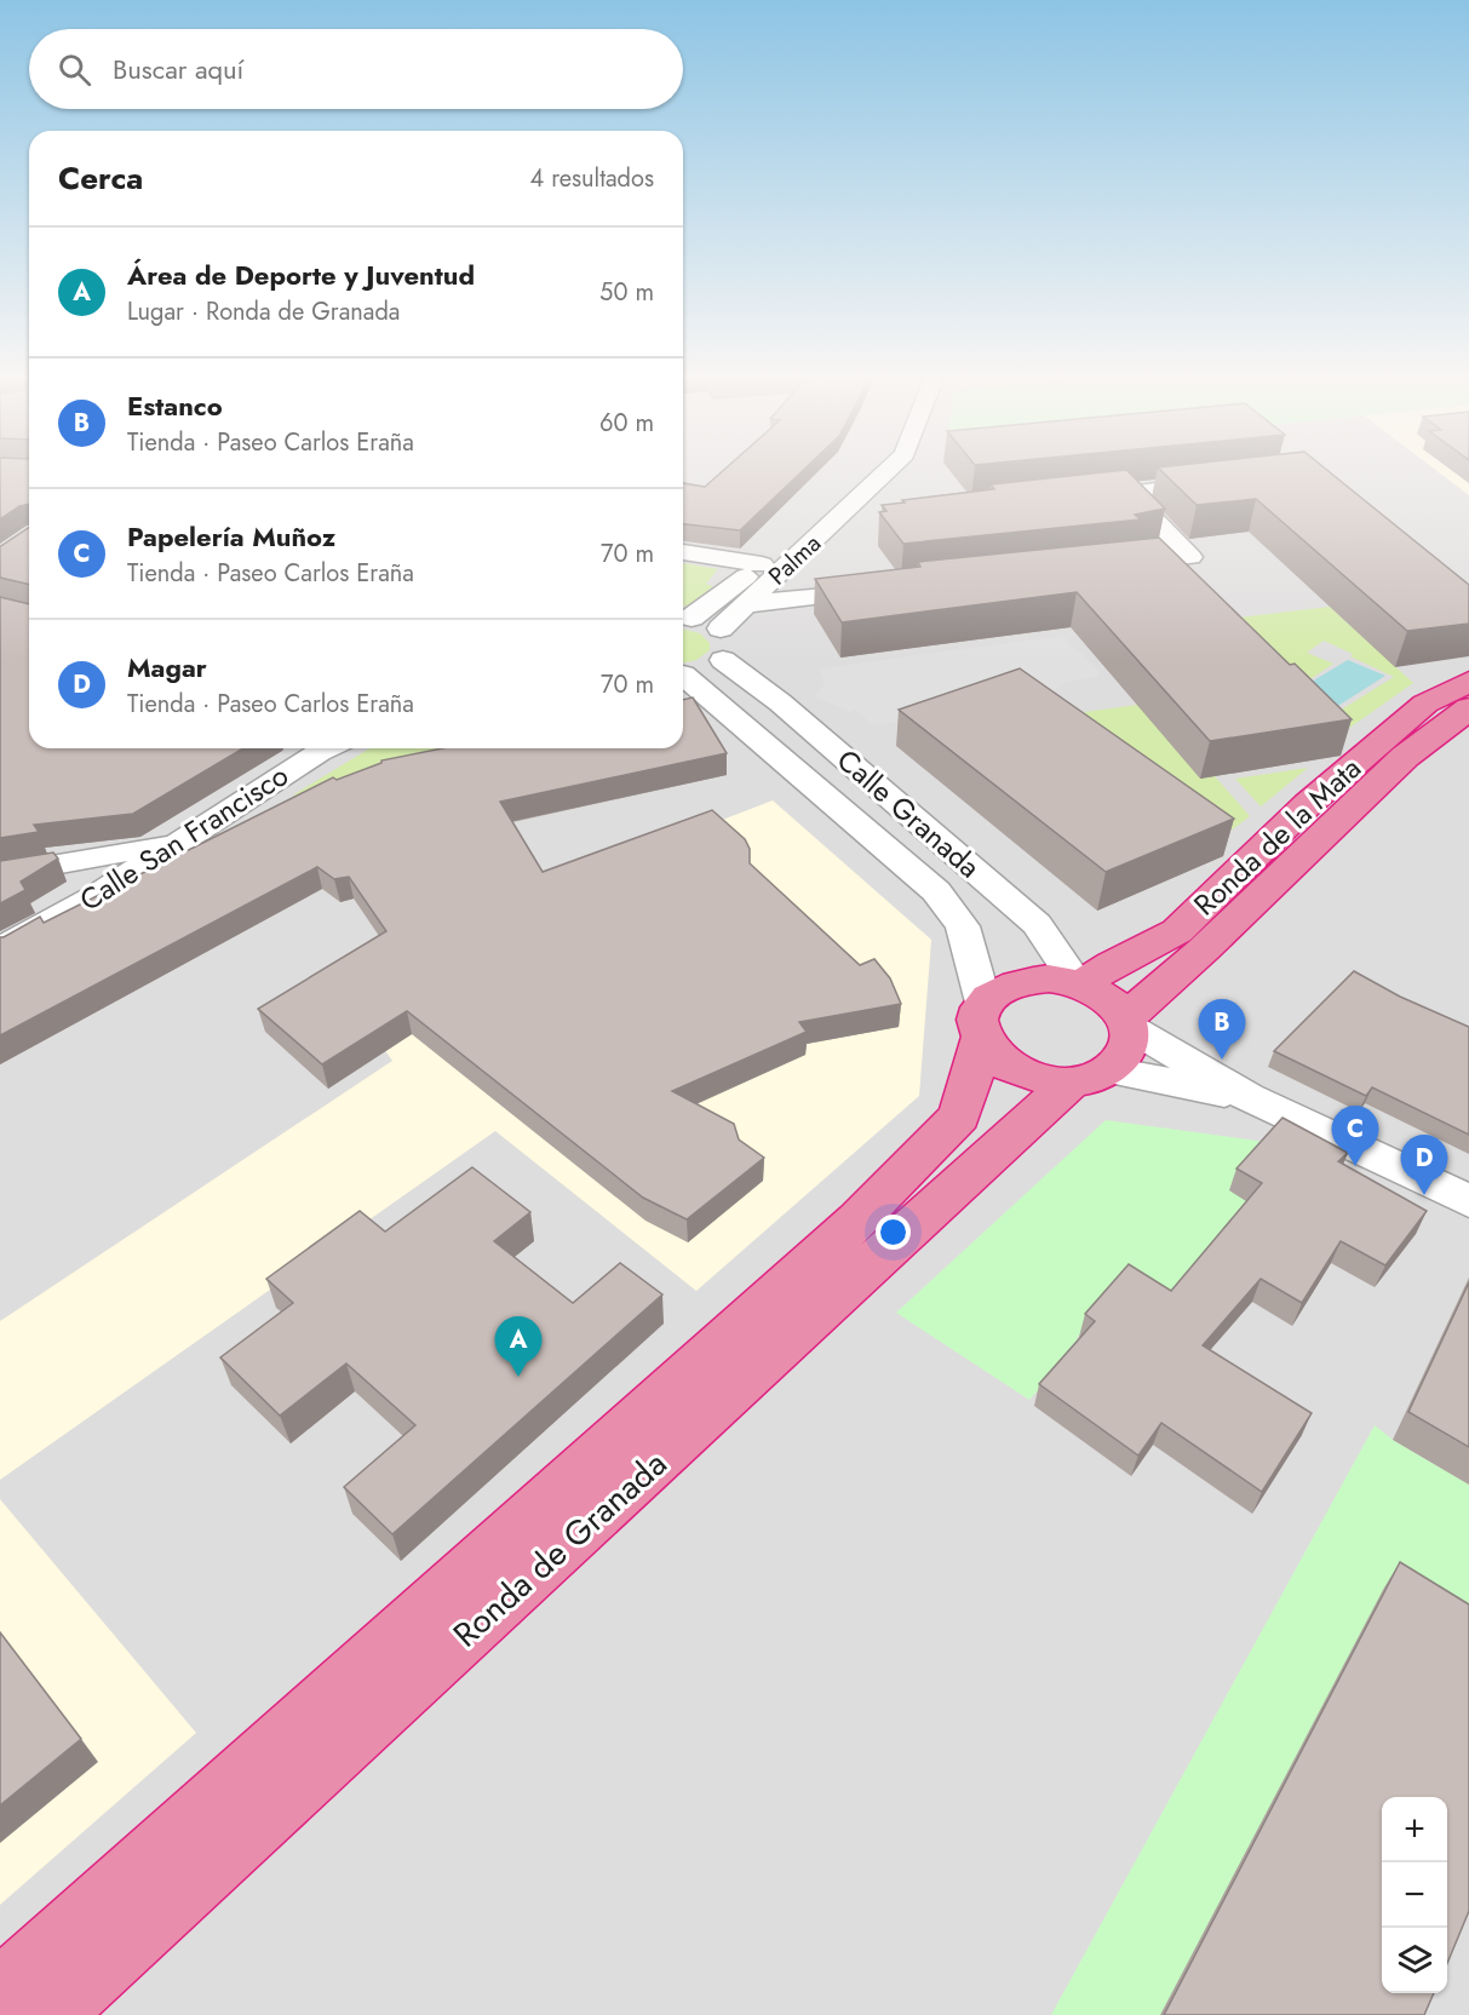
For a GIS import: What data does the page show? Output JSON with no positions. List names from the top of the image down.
{
  "streets": {
    "highway": ["Ronda de la Mata", "Ronda de Granada"],
    "street": ["Palma", "Calle Granada", "Calle San Francisco"]
  },
  "crossings": [
    ["Calle Granada", "Ronda de la Mata"],
    ["Calle Granada", "Ronda de Granada"],
    ["Ronda de la Mata", "Ronda de Granada"]
  ],
  "page": {
    "search": "Buscar aquí",
    "heading": ["Cerca", "4 resultados"],
    "list": [
      {
        "mark": "A",
        "name": "Área de Deporte y Juventud",
        "note": "Lugar · Ronda de Granada",
        "value": "50 m"
      },
      {
        "mark": "B",
        "name": "Estanco",
        "note": "Tienda · Paseo Carlos Eraña",
        "value": "60 m"
      },
      {
        "mark": "C",
        "name": "Papelería Muñoz",
        "note": "Tienda · Paseo Carlos Eraña",
        "value": "70 m"
      },
      {
        "mark": "D",
        "name": "Magar",
        "note": "Tienda · Paseo Carlos Eraña",
        "value": "70 m"
      }
    ],
    "pins": [
      "B",
      "C",
      "D",
      "A"
    ],
    "map_buttons": ["+", "−"]
  }
}
